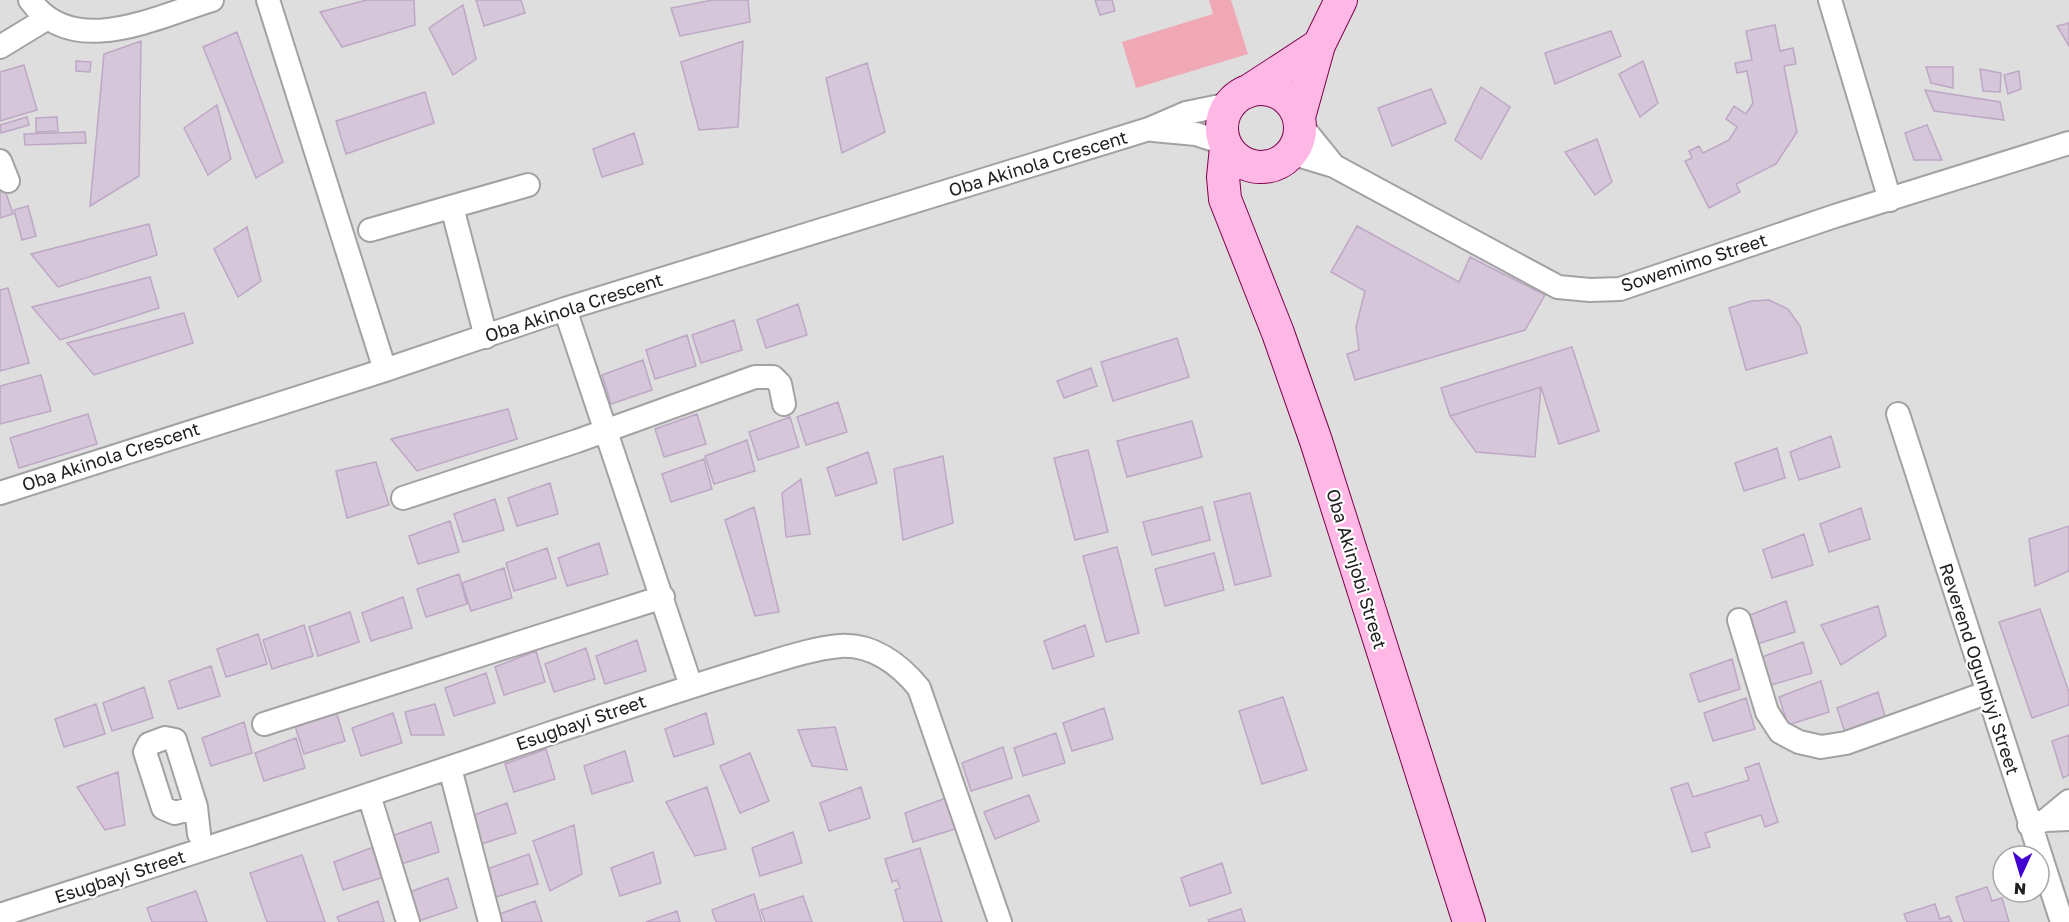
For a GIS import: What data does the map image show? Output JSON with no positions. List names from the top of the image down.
{
  "streets": {
    "street": [
      "Oba Akinola Crescent",
      "Sowemimo Street",
      "Oba Akinjobi Street",
      "Reverend Ogunbiyi Street",
      "Esugbayi Street"
    ]
  },
  "crossings": [
    ["Oba Akinola Crescent", "Sowemimo Street"],
    ["Oba Akinola Crescent", "Oba Akinjobi Street"],
    ["Sowemimo Street", "Oba Akinjobi Street"]
  ],
  "north": "bottom"
}
